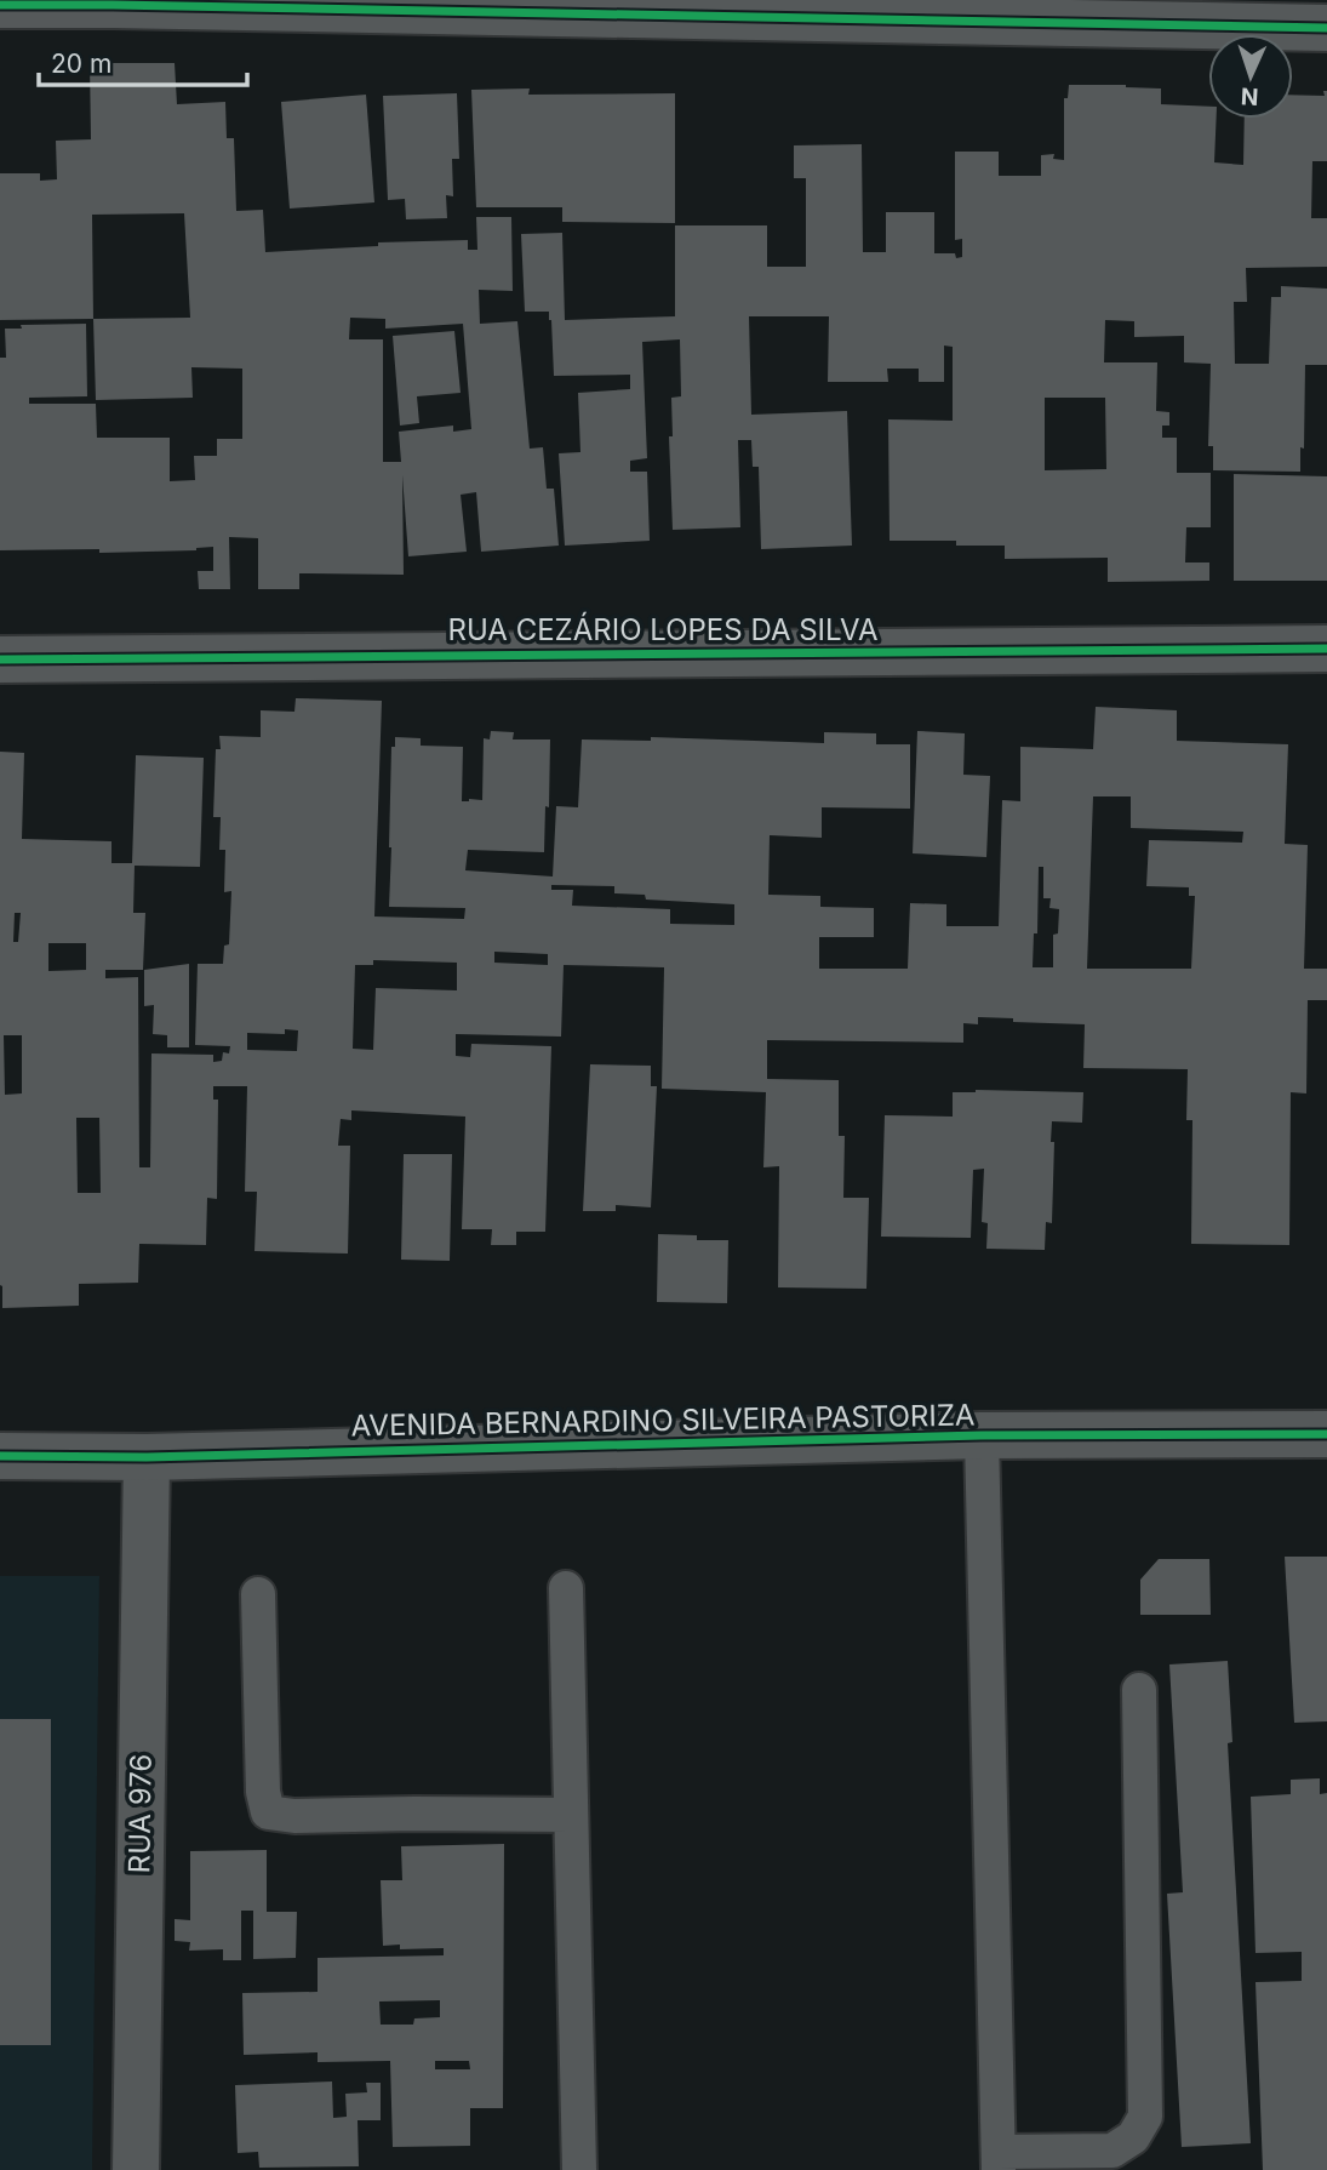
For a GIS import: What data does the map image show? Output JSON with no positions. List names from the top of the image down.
{
  "streets": {
    "street": ["RUA CEZÁRIO LOPES DA SILVA", "AVENIDA BERNARDINO SILVEIRA PASTORIZA", "RUA 976"]
  },
  "crossings": [
    ["AVENIDA BERNARDINO SILVEIRA PASTORIZA", "RUA 976"]
  ],
  "scale_bar": "20 m",
  "north": "bottom"
}
